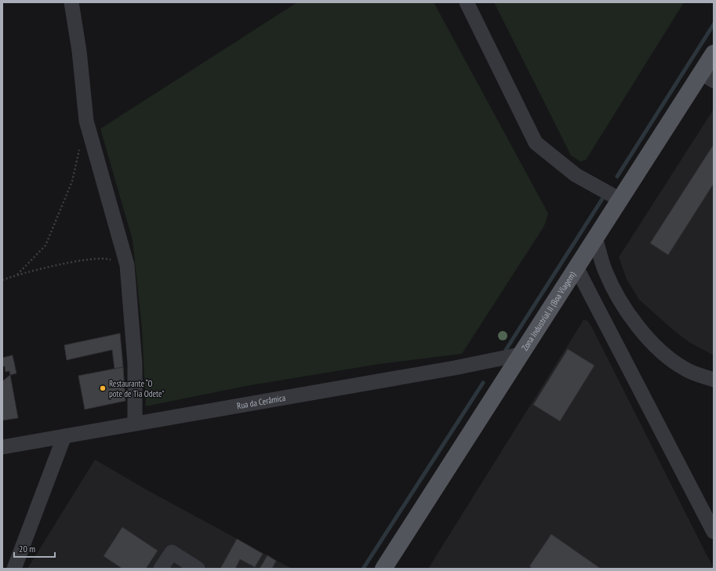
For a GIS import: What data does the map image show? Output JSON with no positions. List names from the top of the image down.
{
  "streets": {
    "main road": ["Zona Industrial II (Boa Viagem)"],
    "street": ["Rua da Cerâmica"]
  },
  "crossings": [
    ["Zona Industrial II (Boa Viagem)", "Rua da Cerâmica"]
  ],
  "places": ["Restaurante “O pote de Tia Odete\""],
  "scale_bar": "20 m"
}
